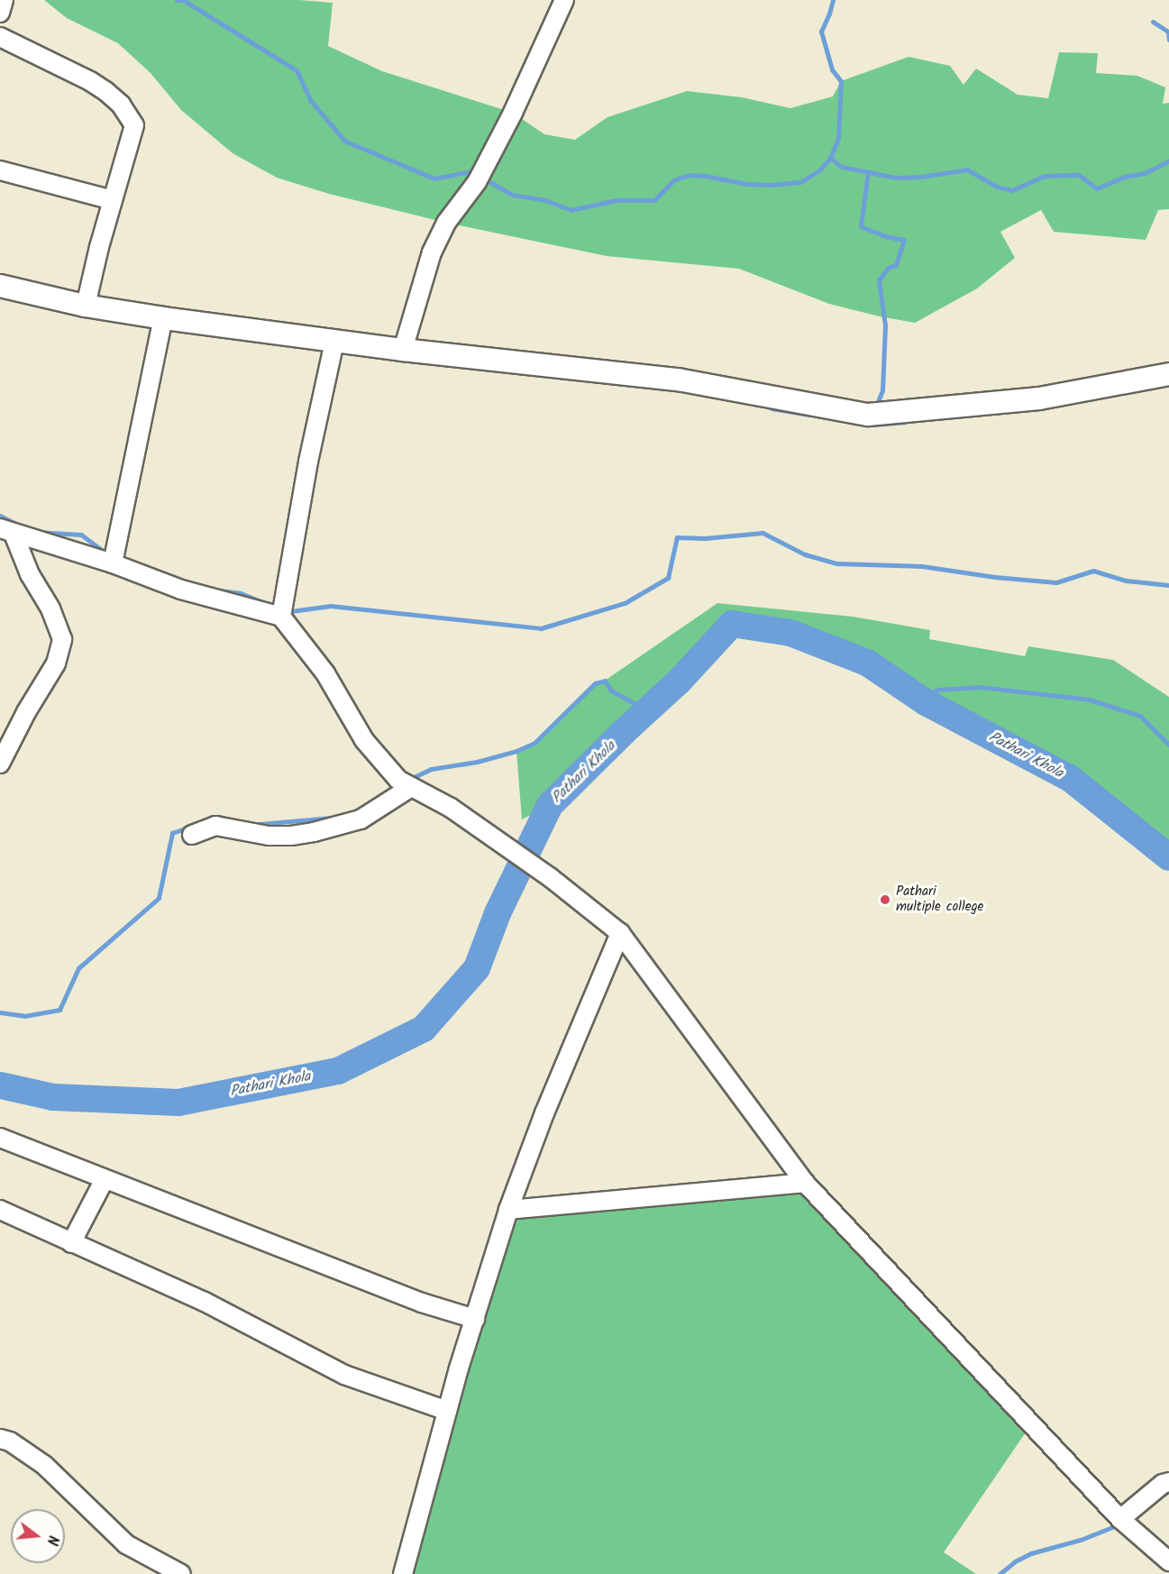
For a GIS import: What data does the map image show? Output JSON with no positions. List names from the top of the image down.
{
  "water": ["Pathari Khola"],
  "places": ["Pathari multiple college"],
  "north": "right"
}
